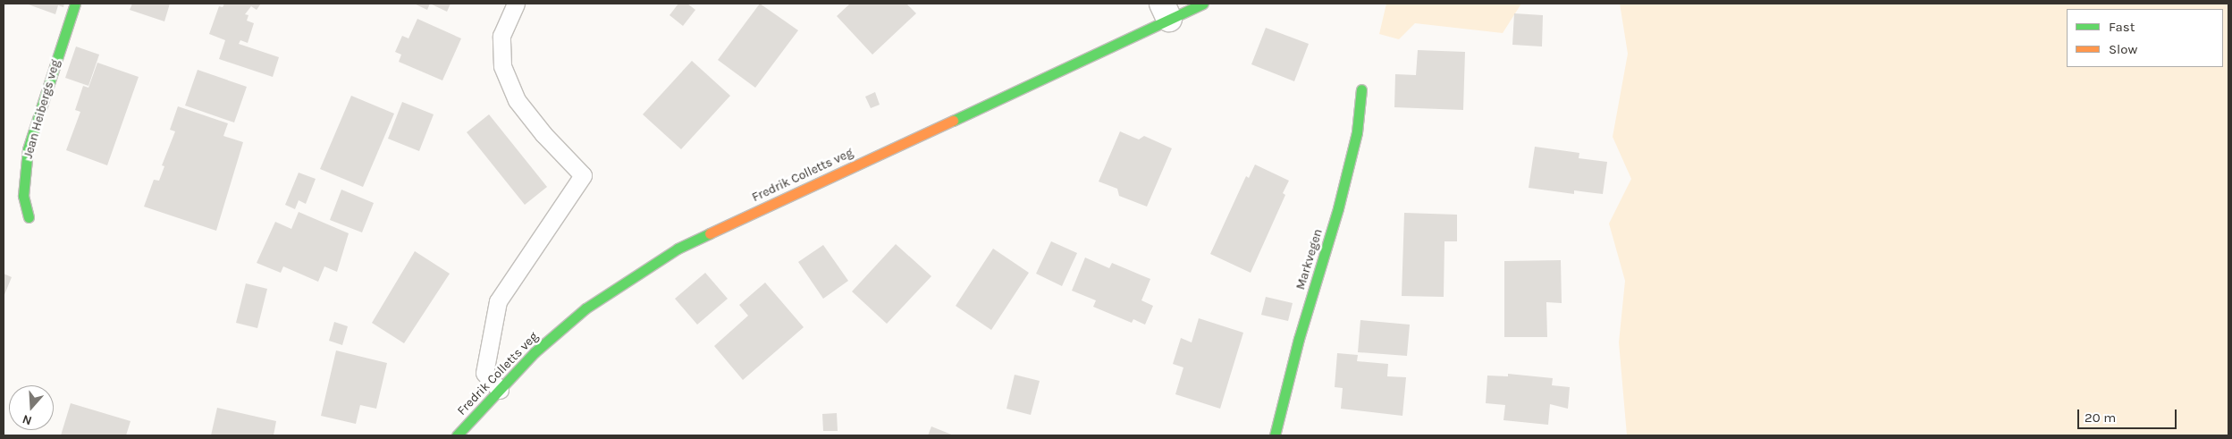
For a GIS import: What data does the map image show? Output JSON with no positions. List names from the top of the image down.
{
  "streets": {
    "street": ["Jean Heibergs veg", "Fredrik Colletts veg", "Markvegen"]
  },
  "legend": ["Fast", "Slow"],
  "scale_bar": "20 m",
  "north": "bottom"
}
